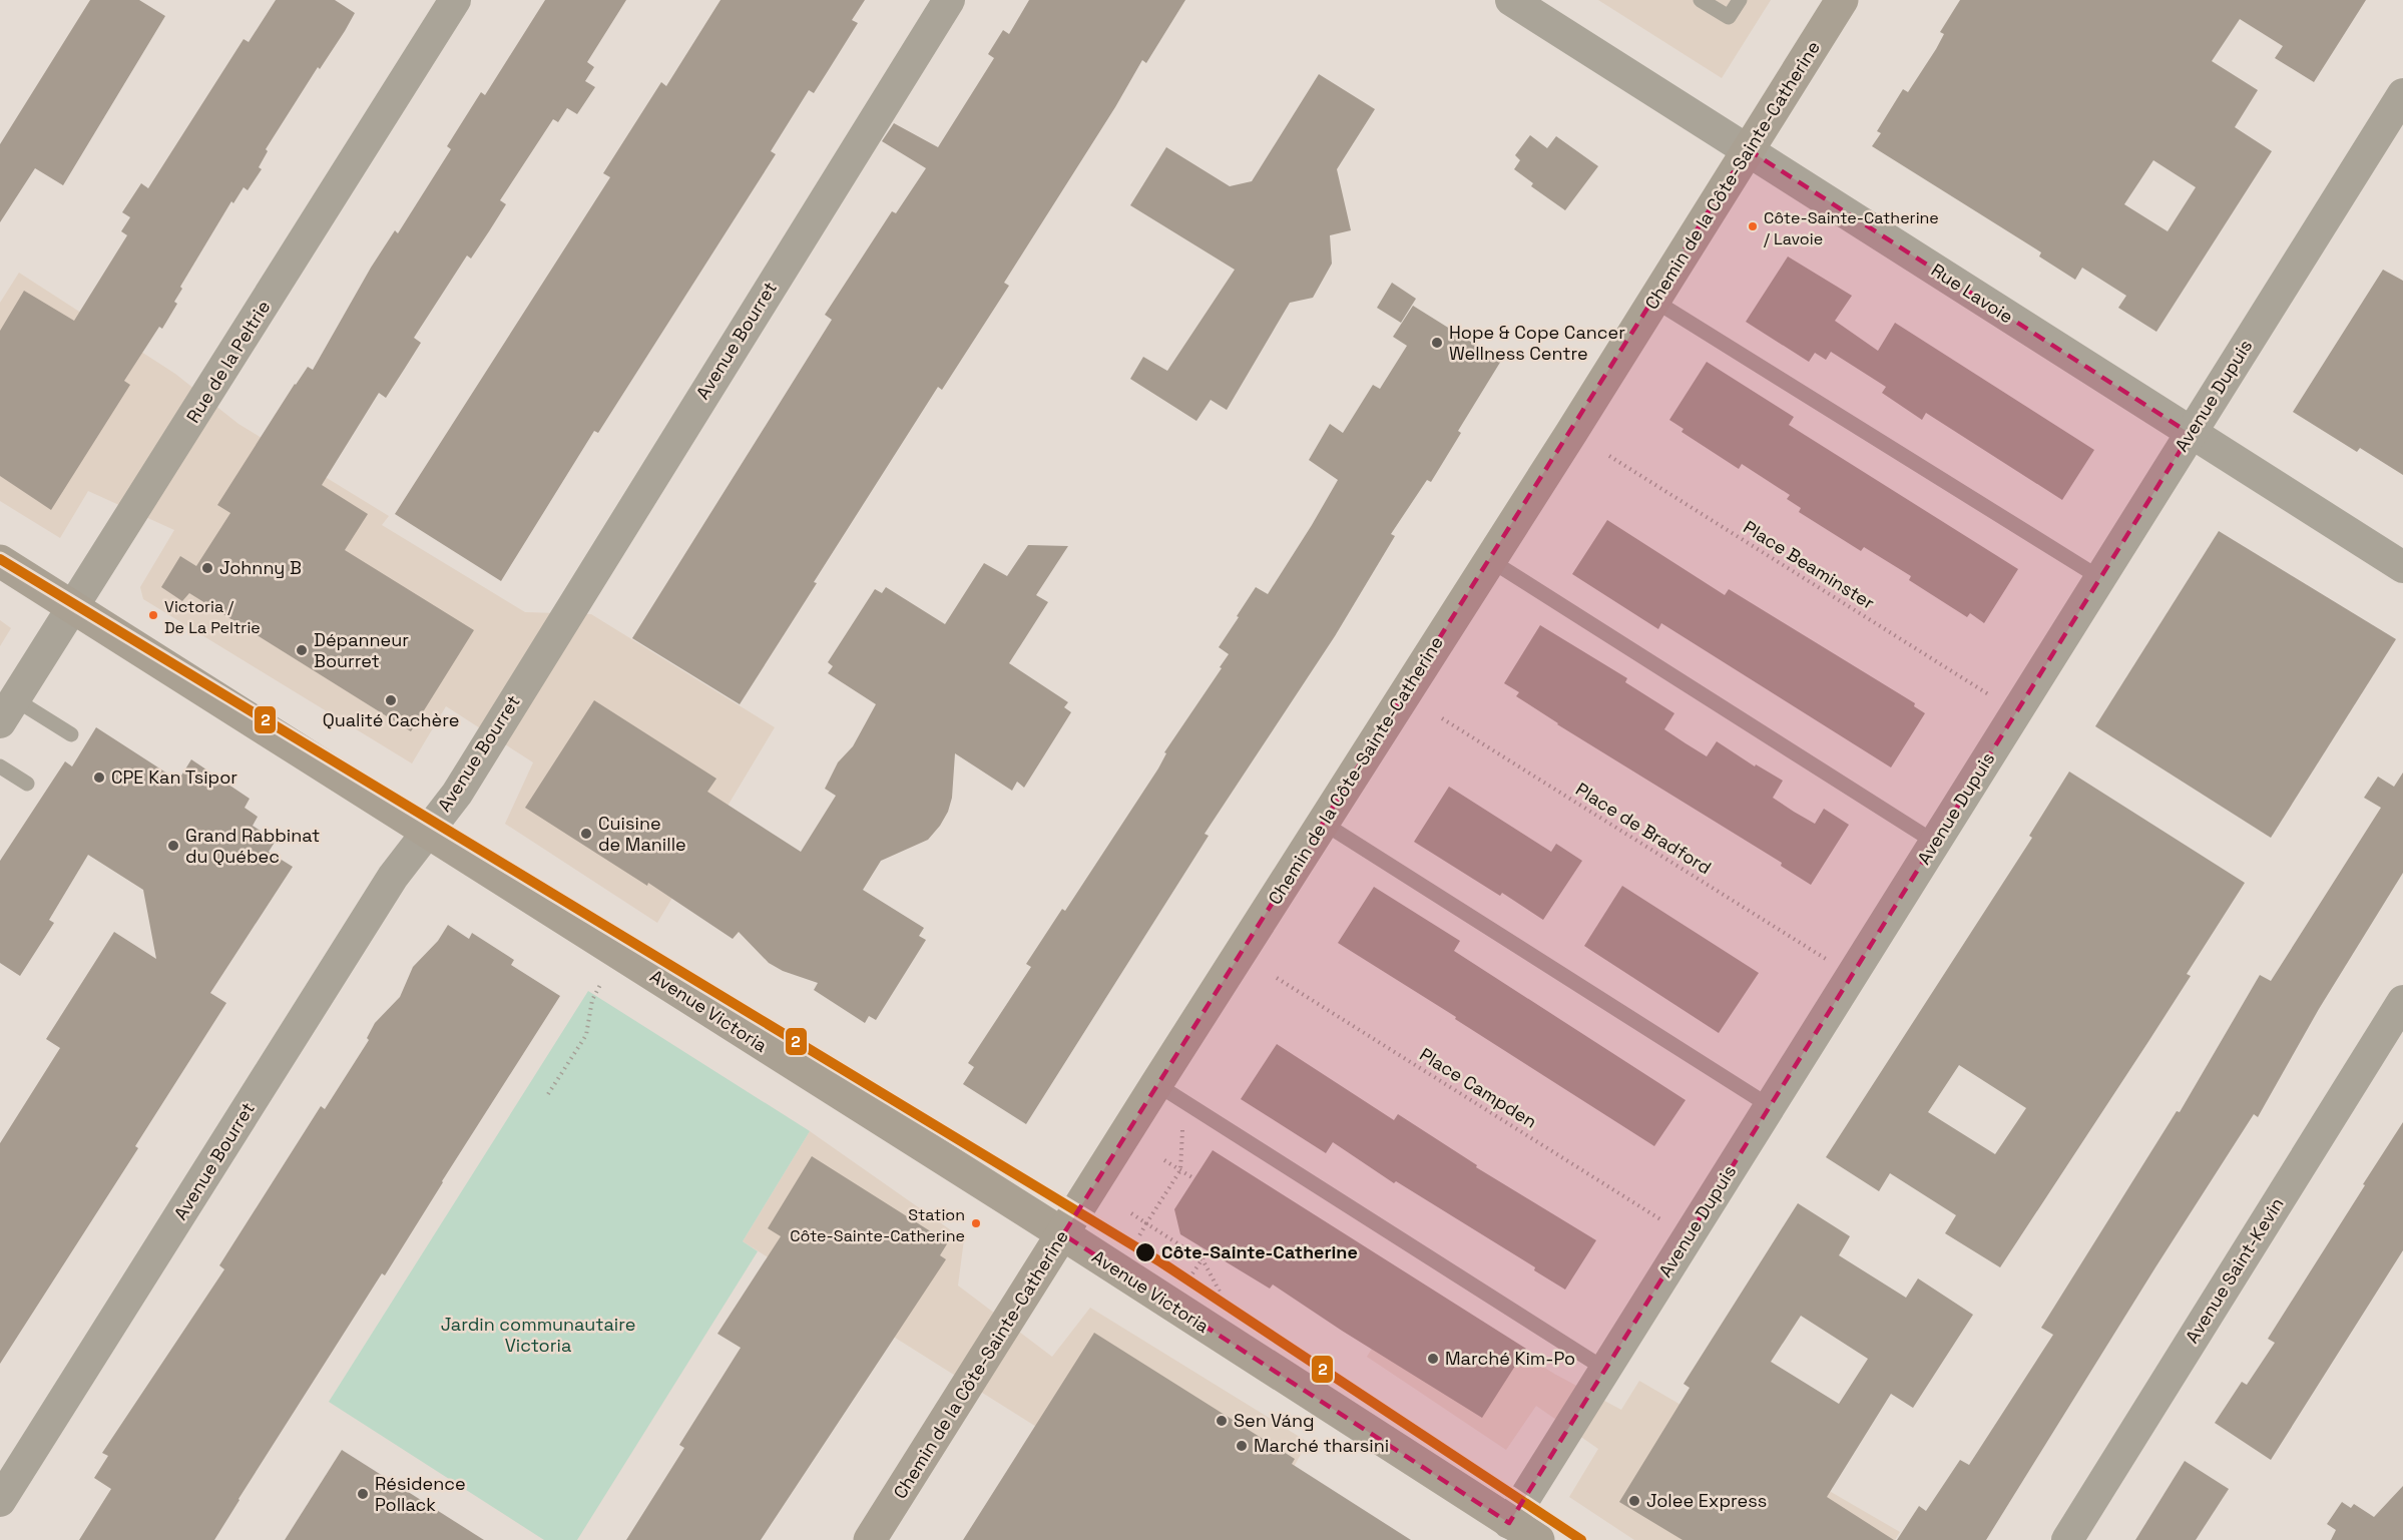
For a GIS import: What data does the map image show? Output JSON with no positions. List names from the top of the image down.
{
  "streets": {
    "main road": ["Chemin de la Côte-Sainte-Catherine", "Avenue Victoria"],
    "street": [
      "Rue Lavoie",
      "Avenue Bourret",
      "Rue de la Peltrie",
      "Avenue Dupuis",
      "Avenue Saint-Kevin"
    ],
    "path": ["Place Beaminster", "Place de Bradford", "Place Campden"]
  },
  "crossings": [
    ["Chemin de la Côte-Sainte-Catherine", "Rue Lavoie"],
    ["Chemin de la Côte-Sainte-Catherine", "Avenue Victoria"],
    ["Rue Lavoie", "Avenue Dupuis"],
    ["Avenue Bourret", "Avenue Victoria"],
    ["Rue de la Peltrie", "Avenue Victoria"],
    ["Avenue Dupuis", "Avenue Victoria"]
  ],
  "parks": ["Jardin communautaire Victoria"],
  "places": [
    "Côte-Sainte-Catherine / Lavoie",
    "Hope & Cope Cancer Wellness Centre",
    "Johnny B",
    "Victoria / De La Peltrie",
    "Dépanneur Bourret",
    "Qualité Cachère",
    "CPE Kan Tsipor",
    "Cuisine de Manille",
    "Grand Rabbinat du Québec",
    "Station Côte-Sainte-Catherine",
    "Côte-Sainte-Catherine",
    "Marché Kim-Po",
    "Sen Váng",
    "Marché tharsini",
    "Résidence Pollack",
    "Jolee Express"
  ],
  "lines": ["transit line 2"]
}
